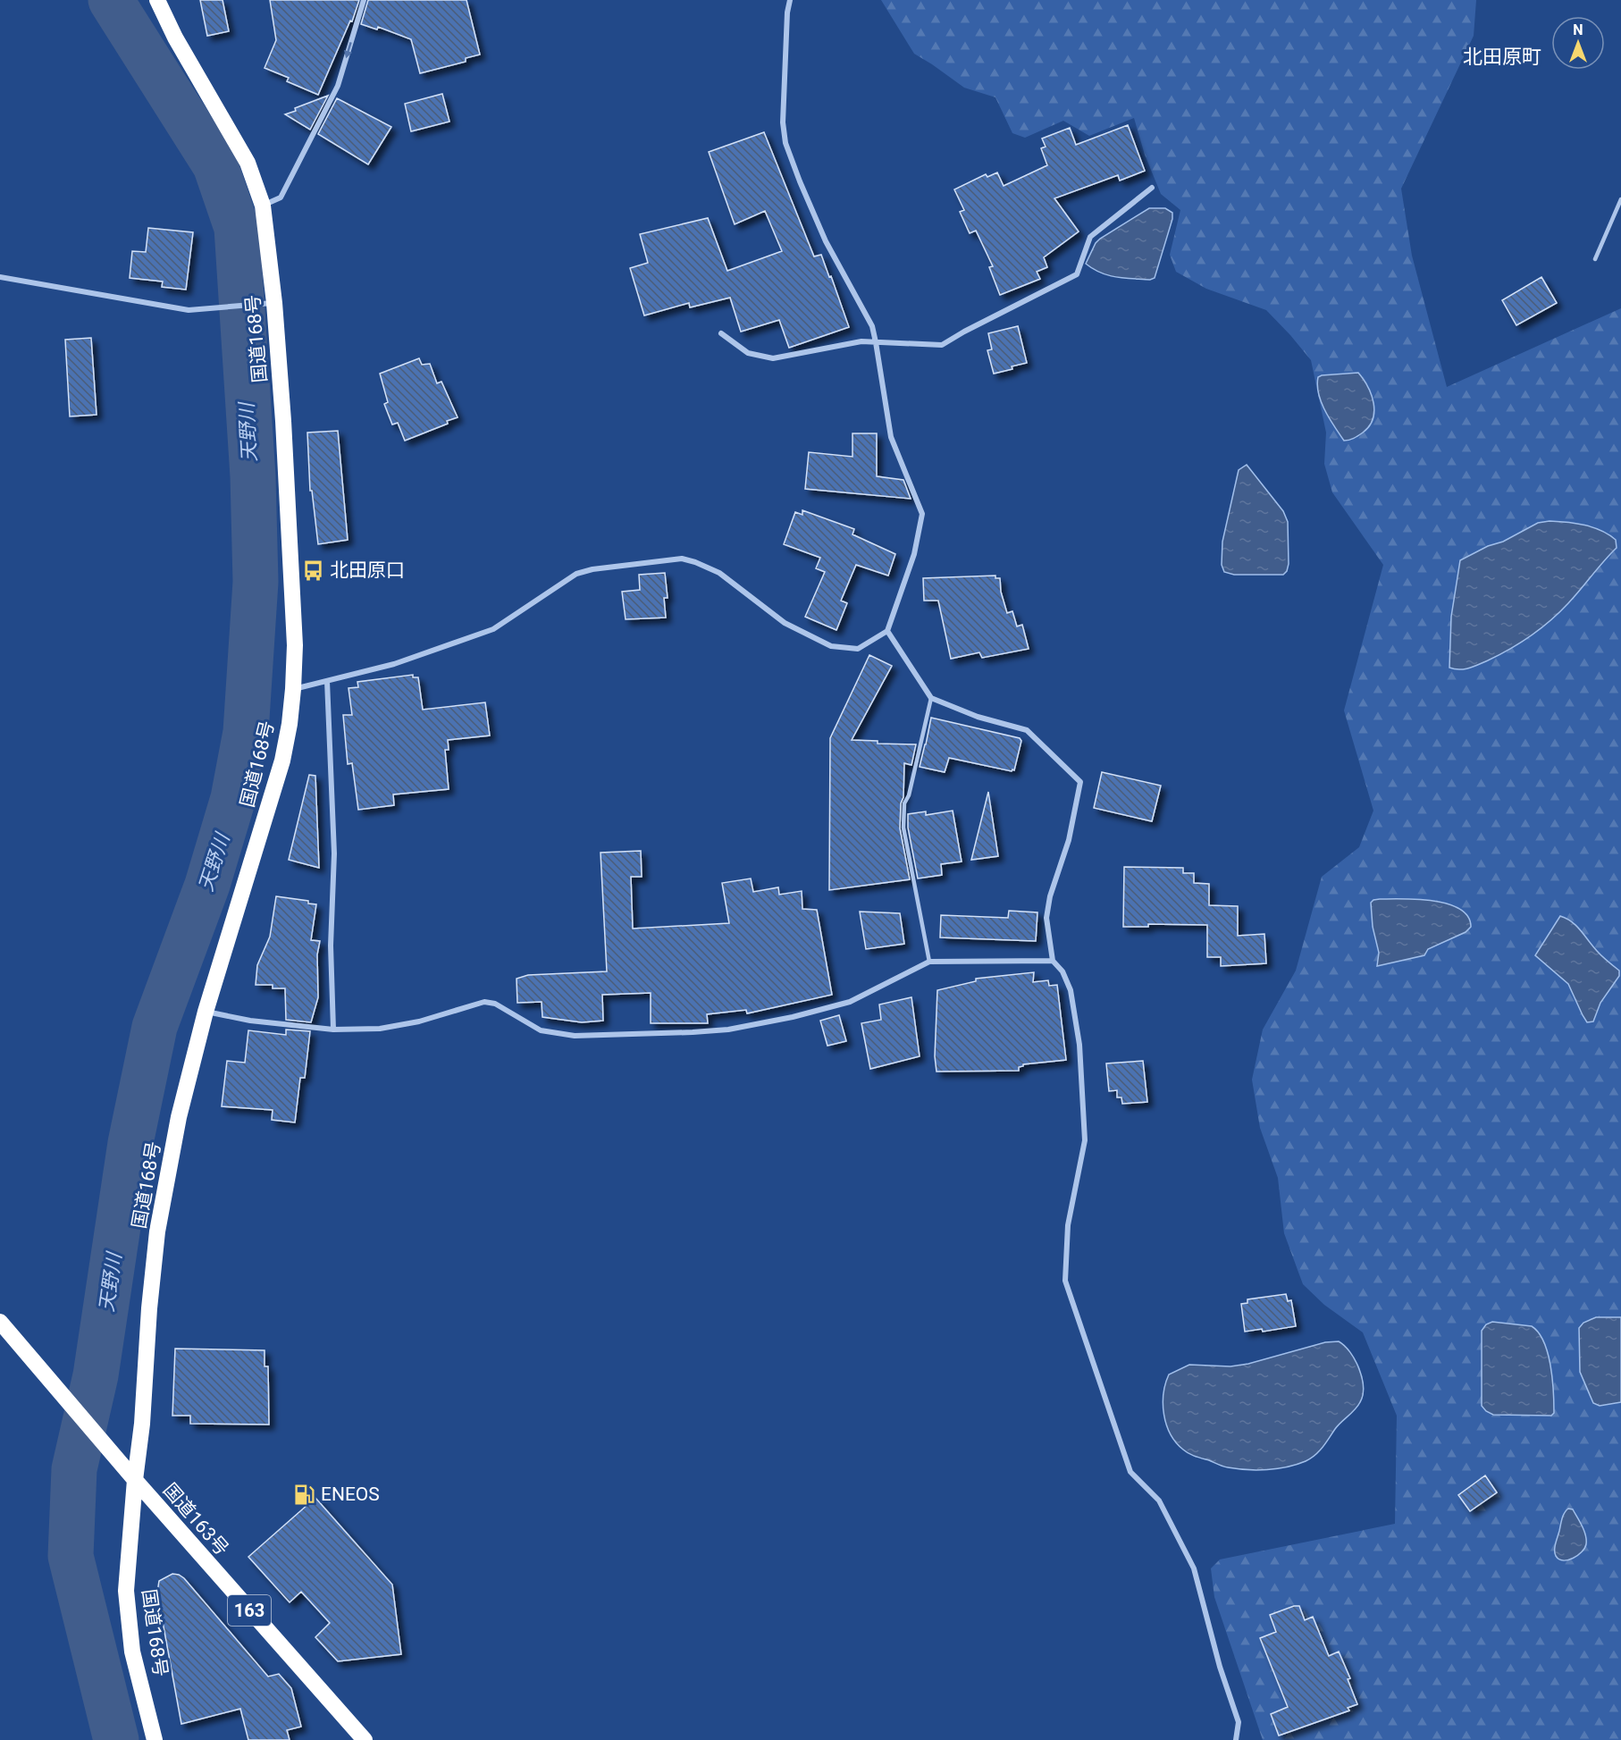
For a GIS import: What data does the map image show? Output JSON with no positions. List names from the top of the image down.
{
  "streets": {
    "highway": ["国道168号", "国道163号", "163"]
  },
  "crossings": [
    ["国道168号", "国道163号"]
  ],
  "districts": ["北田原町"],
  "water": ["天野川"],
  "places": {
    "bus stop": ["北田原口"],
    "fuel station": ["ENEOS"]
  },
  "north": "top"
}
